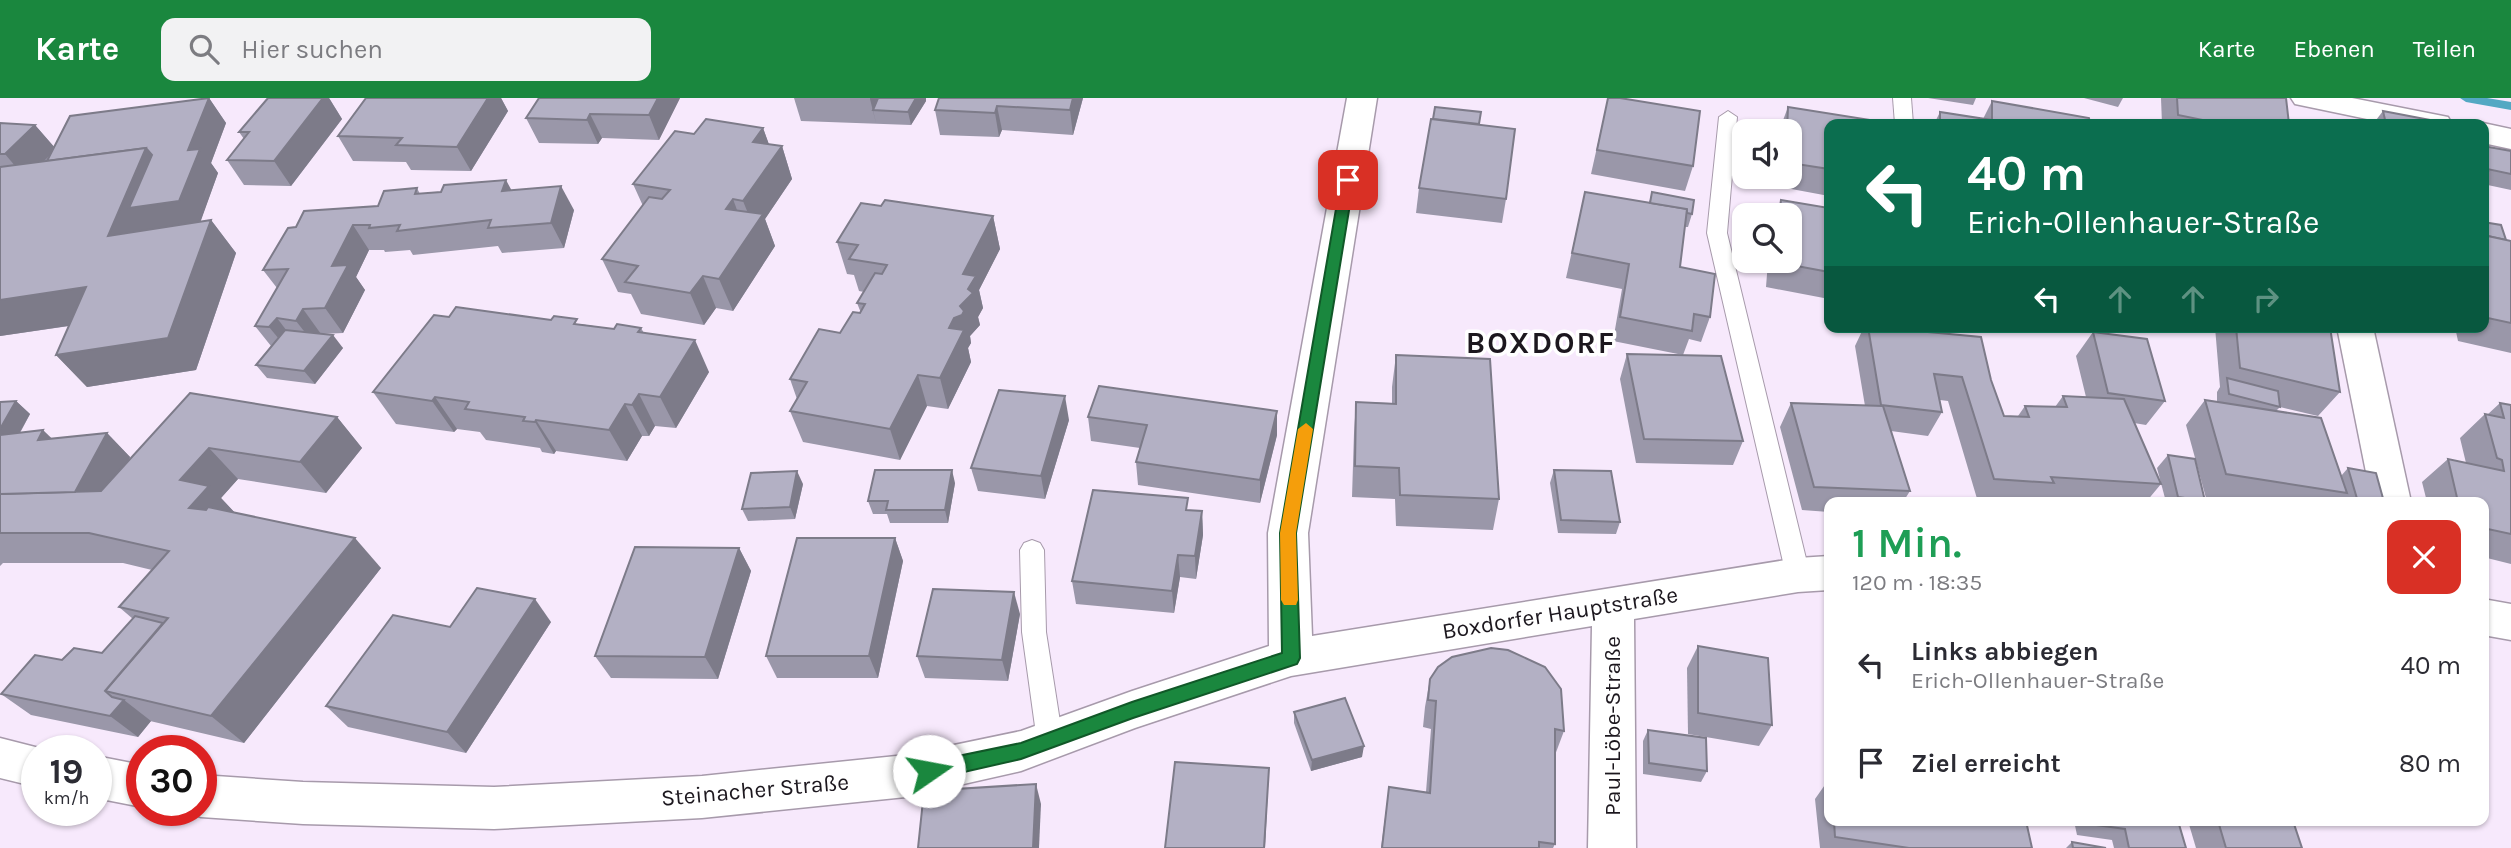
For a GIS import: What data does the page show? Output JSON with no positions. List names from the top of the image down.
{
  "streets": {
    "street": ["Boxdorfer Hauptstraße", "Paul-Löbe-Straße", "Steinacher Straße"]
  },
  "crossings": [
    ["Boxdorfer Hauptstraße", "Paul-Löbe-Straße"],
    ["Boxdorfer Hauptstraße", "Steinacher Straße"]
  ],
  "districts": ["BOXDORF"],
  "page": {
    "header": "Karte",
    "search": "Hier suchen",
    "nav": ["Karte", "Ebenen", "Teilen"],
    "turn": ["40 m", "Erich-Ollenhauer-Straße"],
    "heading": ["1 Min.", "120 m · 18:35"],
    "list": [
      {
        "name": "Links abbiegen",
        "note": "Erich-Ollenhauer-Straße",
        "value": "40 m"
      },
      {
        "name": "Ziel erreicht",
        "value": "80 m"
      }
    ],
    "speed": "19 km/h",
    "limit": "30"
  }
}
